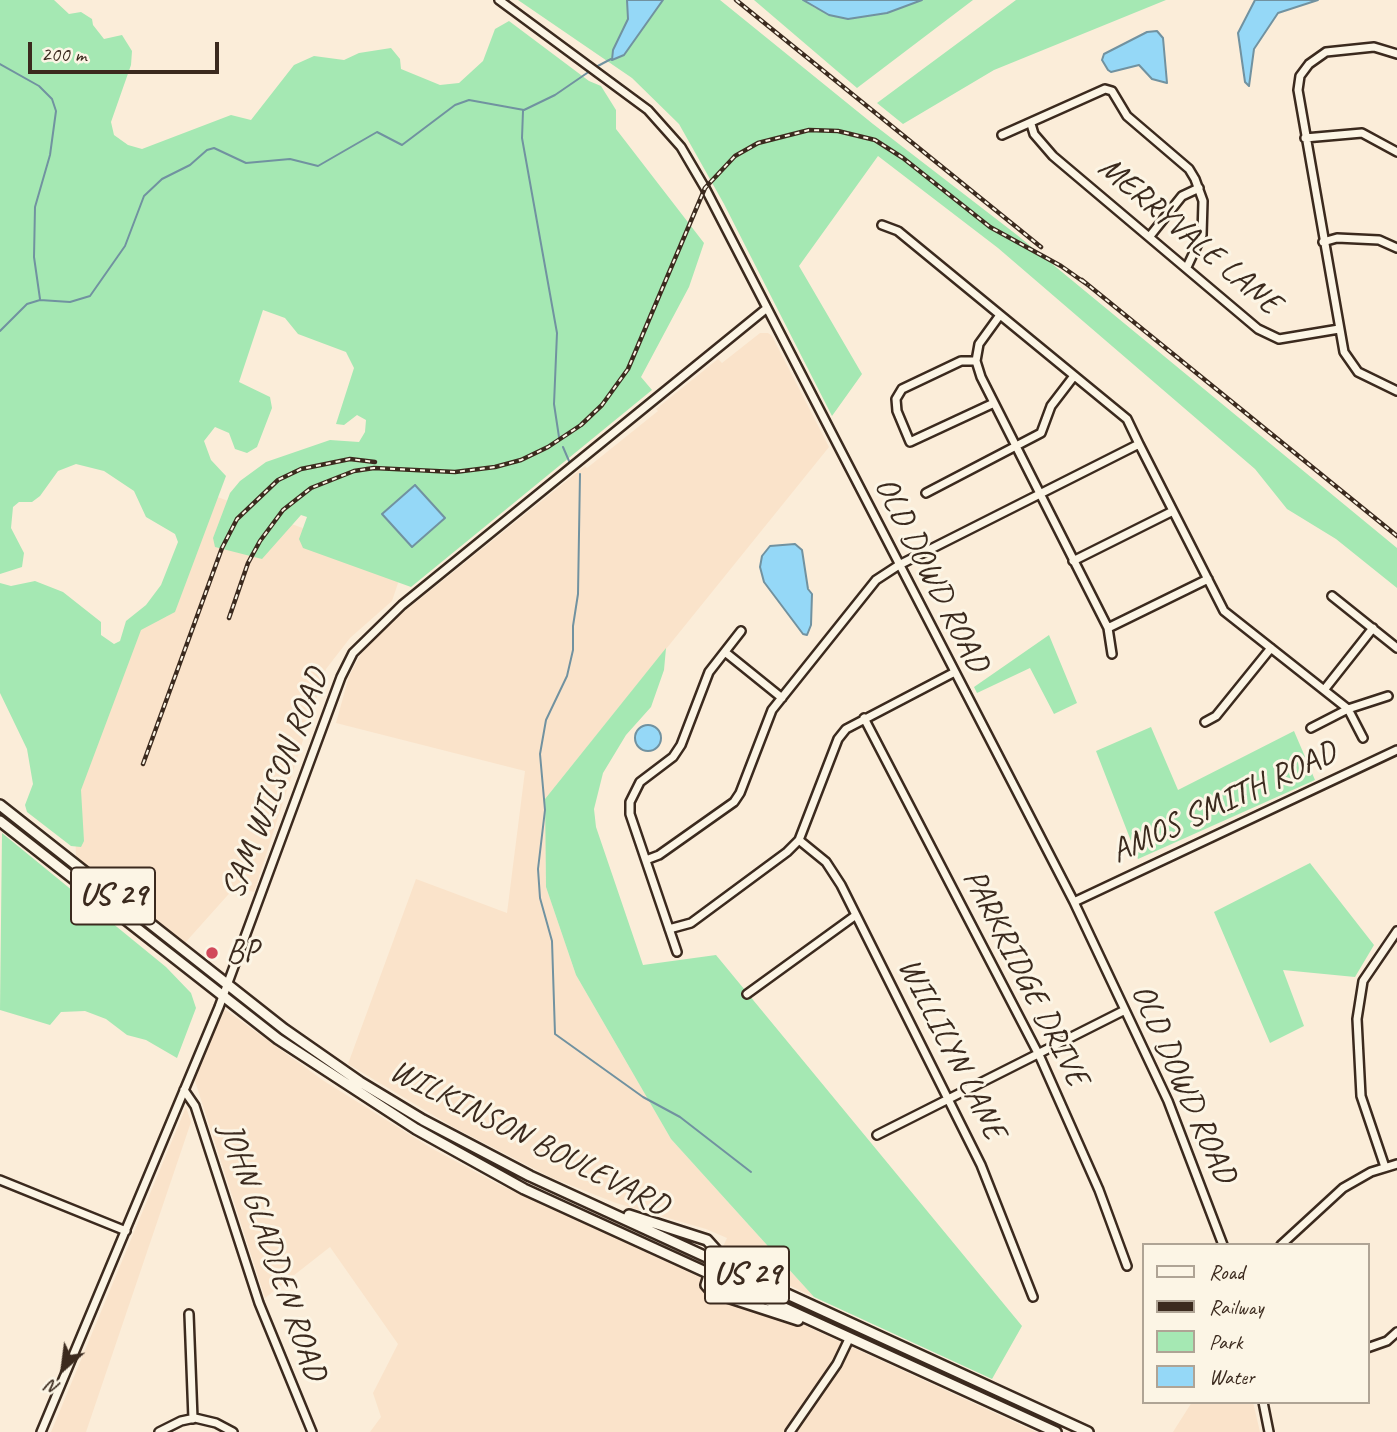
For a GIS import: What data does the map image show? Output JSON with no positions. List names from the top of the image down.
{
  "streets": {
    "main road": ["US 29", "WILKINSON BOULEVARD"],
    "street": [
      "MERRYVALE LANE",
      "OLD DOWD ROAD",
      "SAM WILSON ROAD",
      "AMOS SMITH ROAD",
      "PARKRIDGE DRIVE",
      "WILLILYN LANE",
      "JOHN GLADDEN ROAD"
    ]
  },
  "crossings": [
    ["OLD DOWD ROAD", "SAM WILSON ROAD"],
    ["OLD DOWD ROAD", "AMOS SMITH ROAD"],
    ["SAM WILSON ROAD", "WILKINSON BOULEVARD"],
    ["SAM WILSON ROAD", "JOHN GLADDEN ROAD"]
  ],
  "places": ["BP"],
  "legend": [
    "Road",
    "Railway",
    "Park",
    "Water"
  ],
  "scale_bar": "200 m",
  "north": "bottom left"
}
